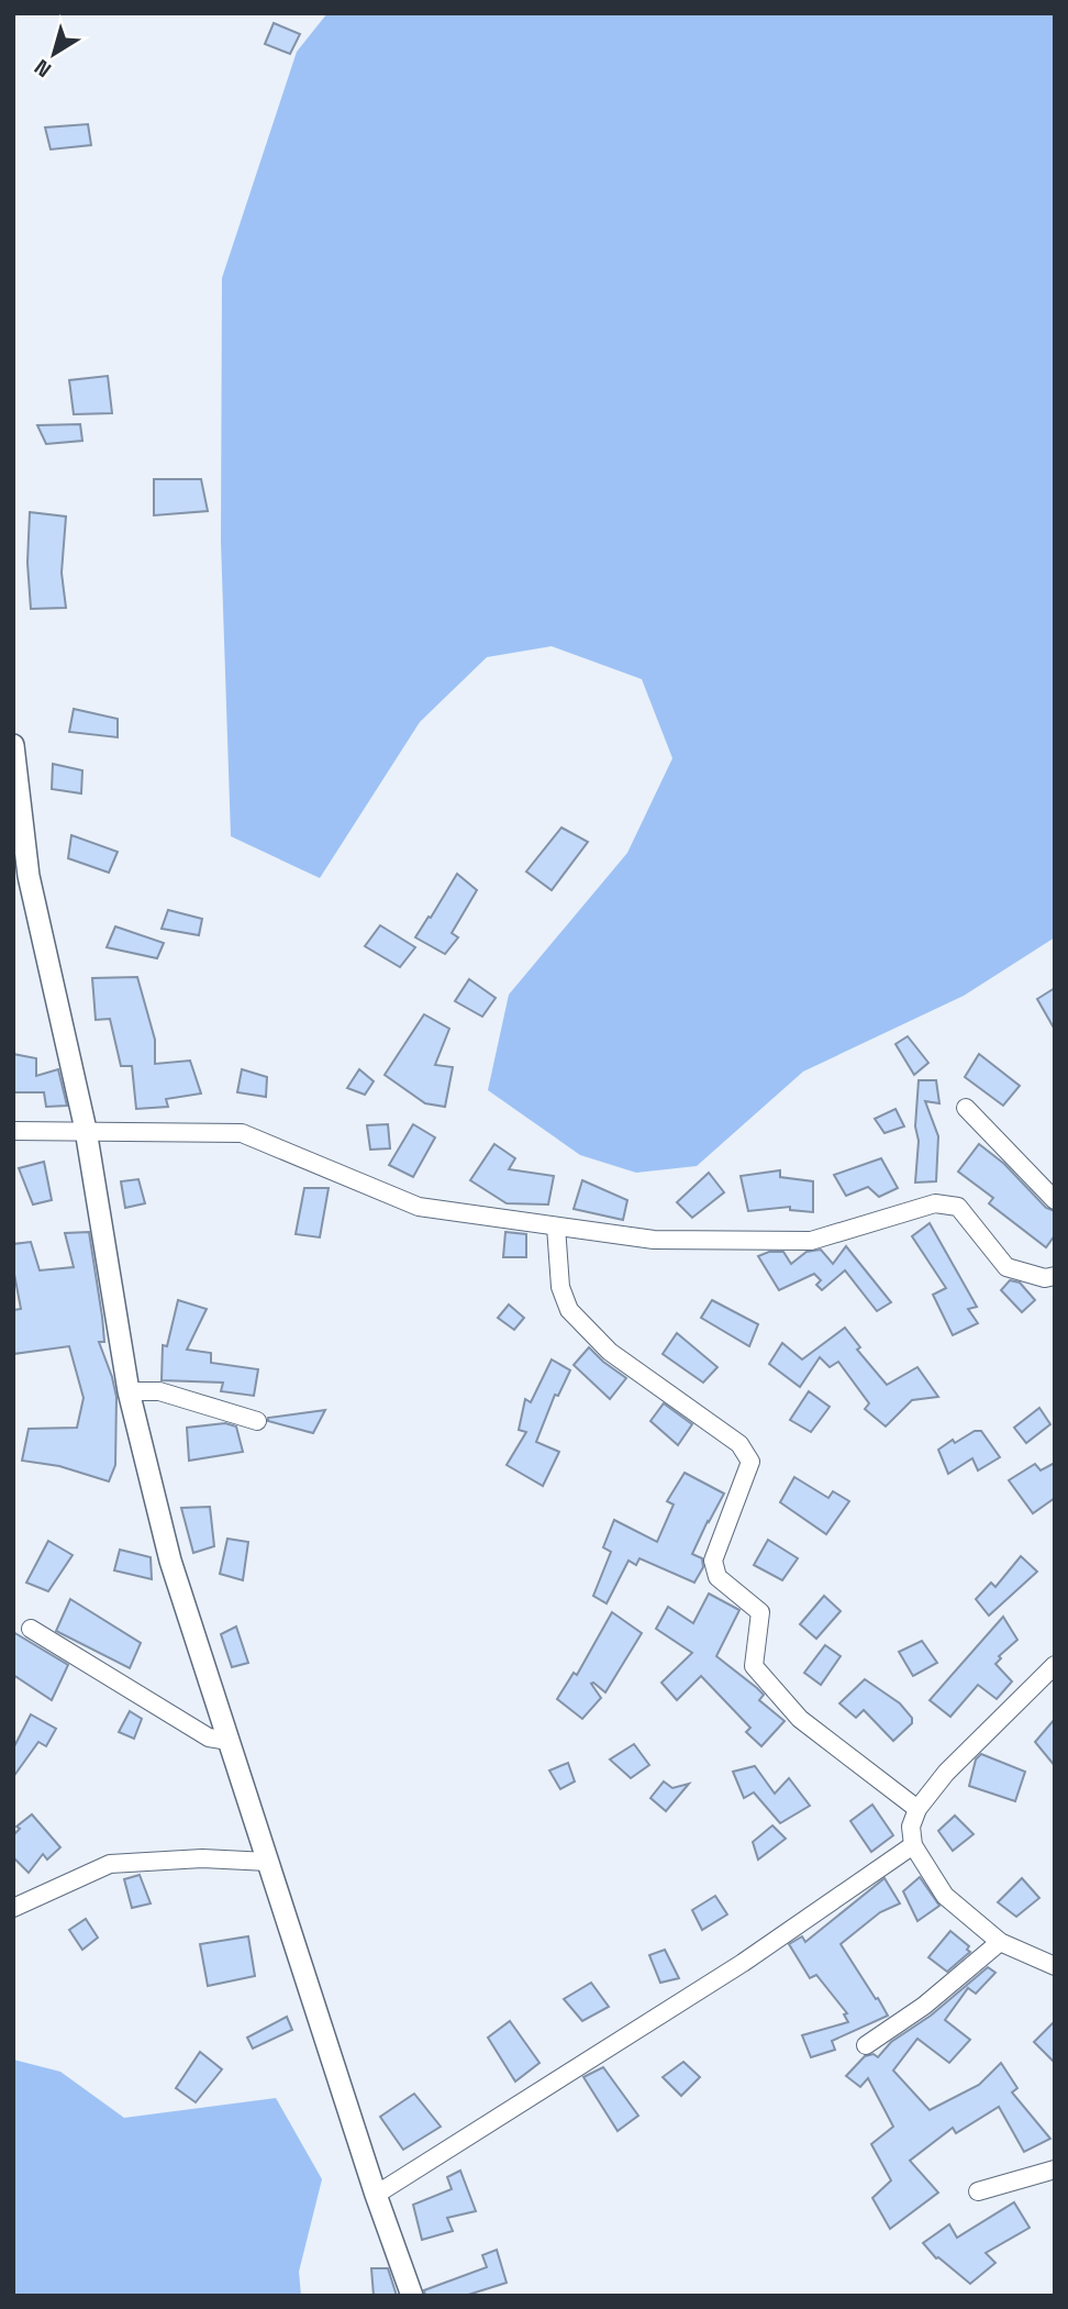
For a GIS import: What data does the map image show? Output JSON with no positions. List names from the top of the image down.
{
  "north": "bottom left"
}
